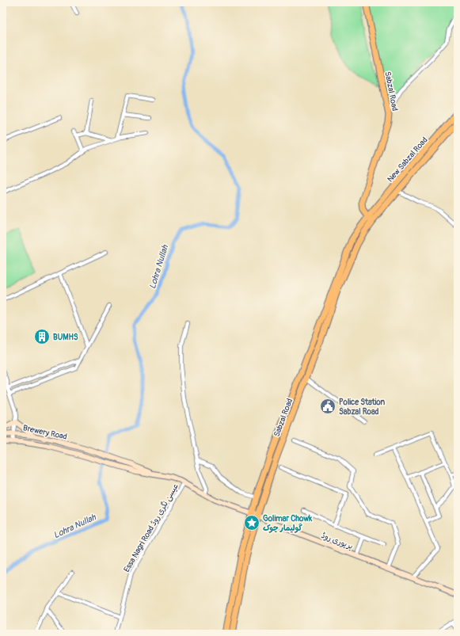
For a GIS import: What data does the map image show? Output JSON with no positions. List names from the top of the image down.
{
  "streets": {
    "main road": [
      "Sabzal Road",
      "New Sabzal Road",
      "Brewery Road",
      "بریوری روڈ"
    ],
    "street": ["Essa Nagri Road عیسیٰ نگری روڈ"]
  },
  "crossings": [
    ["Sabzal Road", "New Sabzal Road"],
    ["Sabzal Road", "بریوری روڈ"],
    ["Brewery Road", "بریوری روڈ"],
    ["Essa Nagri Road عیسیٰ نگری روڈ", "بریوری روڈ"]
  ],
  "water": ["Lohra Nullah"],
  "places": {
    "building": ["BUMHS"],
    "public building": ["Police Station Sabzal Road"],
    "place": ["Golimar Chowk گولیمار چوک"]
  }
}
